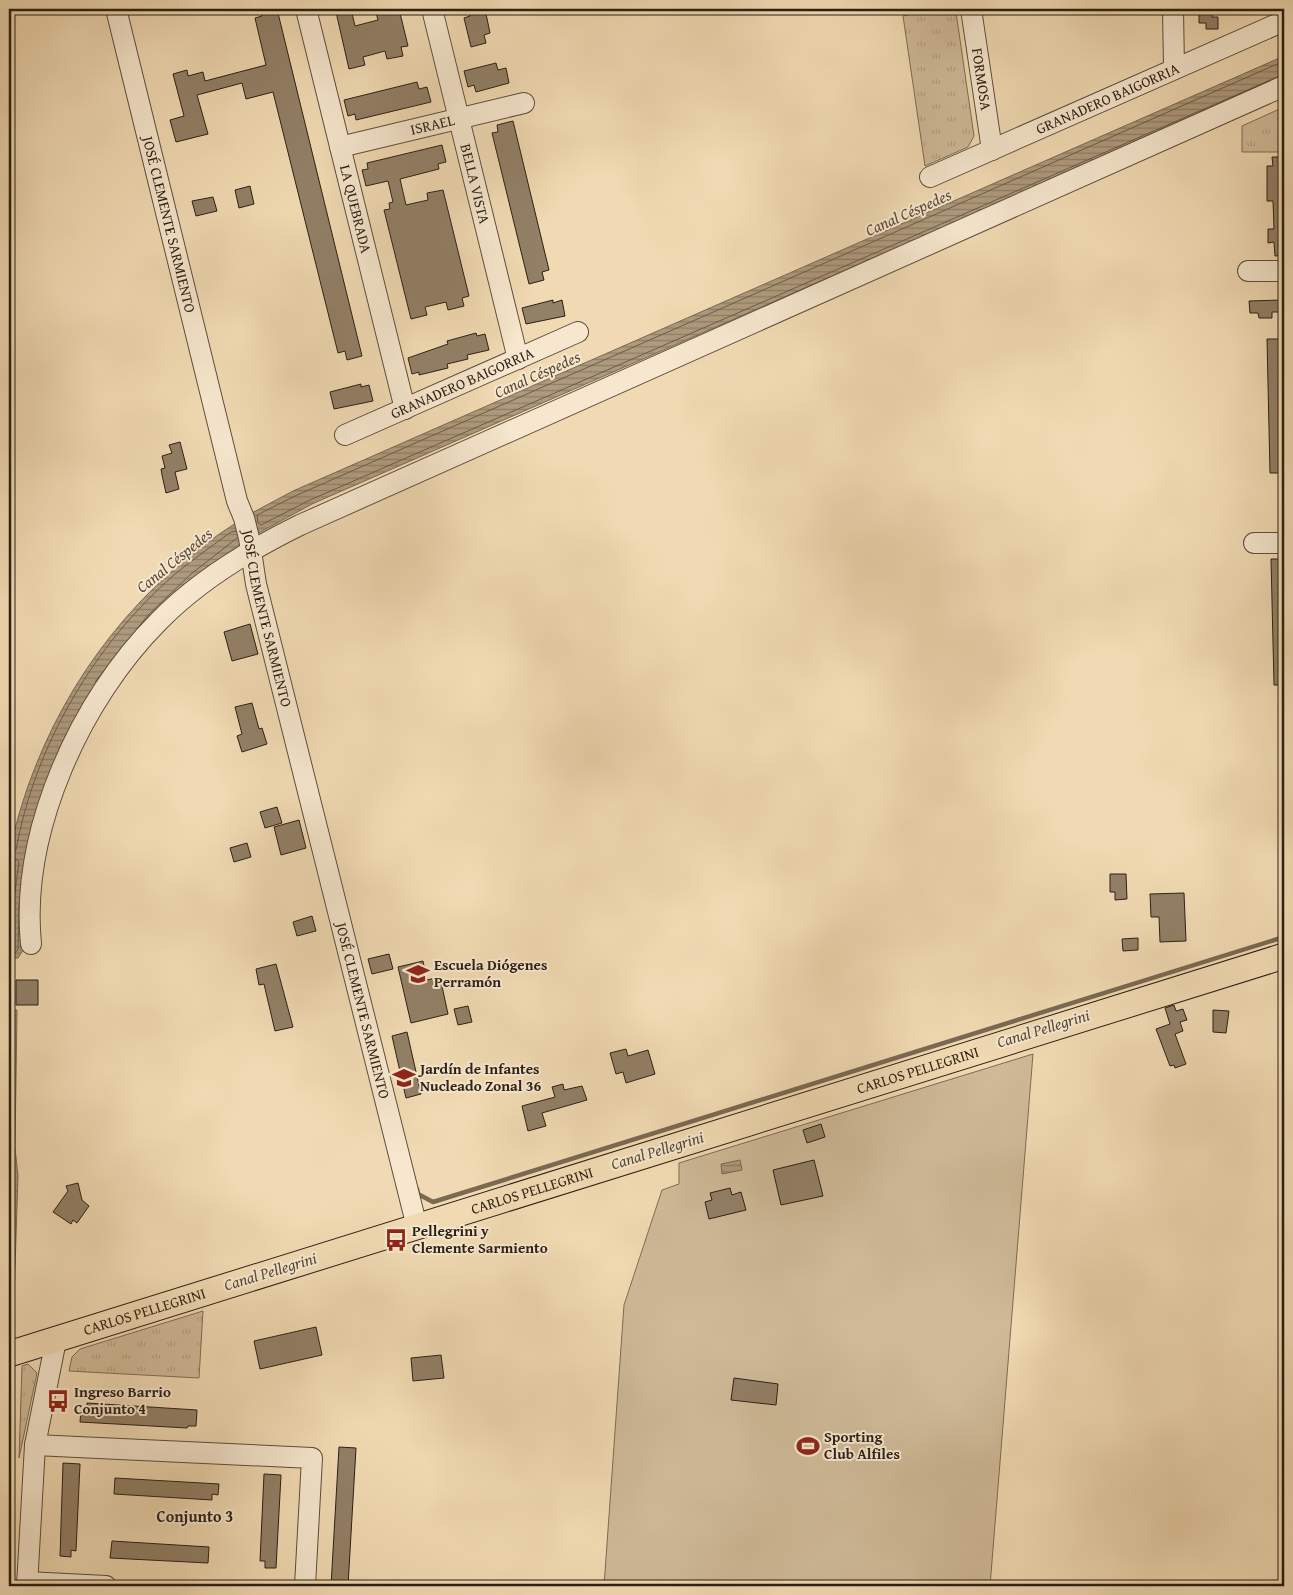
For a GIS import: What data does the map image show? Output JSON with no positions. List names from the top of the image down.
{
  "streets": {
    "main road": ["CARLOS PELLEGRINI"],
    "street": [
      "FORMOSA",
      "GRANADERO BAIGORRIA",
      "ISRAEL",
      "BELLA VISTA",
      "LA QUEBRADA",
      "JOSÉ CLEMENTE SARMIENTO"
    ]
  },
  "crossings": [
    ["FORMOSA", "GRANADERO BAIGORRIA"],
    ["GRANADERO BAIGORRIA", "BELLA VISTA"],
    ["GRANADERO BAIGORRIA", "LA QUEBRADA"],
    ["ISRAEL", "BELLA VISTA"],
    ["ISRAEL", "LA QUEBRADA"],
    ["JOSÉ CLEMENTE SARMIENTO", "CARLOS PELLEGRINI"]
  ],
  "districts": ["Conjunto 3"],
  "water": ["Canal Céspedes", "Canal Pellegrini"],
  "places": {
    "school or university": ["Escuela Diógenes Perramón", "Jardín de Infantes Nucleado Zonal 36"],
    "bus stop": ["Pellegrini y Clemente Sarmiento", "Ingreso Barrio Conjunto 4"],
    "sports": ["Sporting Club Alfiles"]
  }
}
